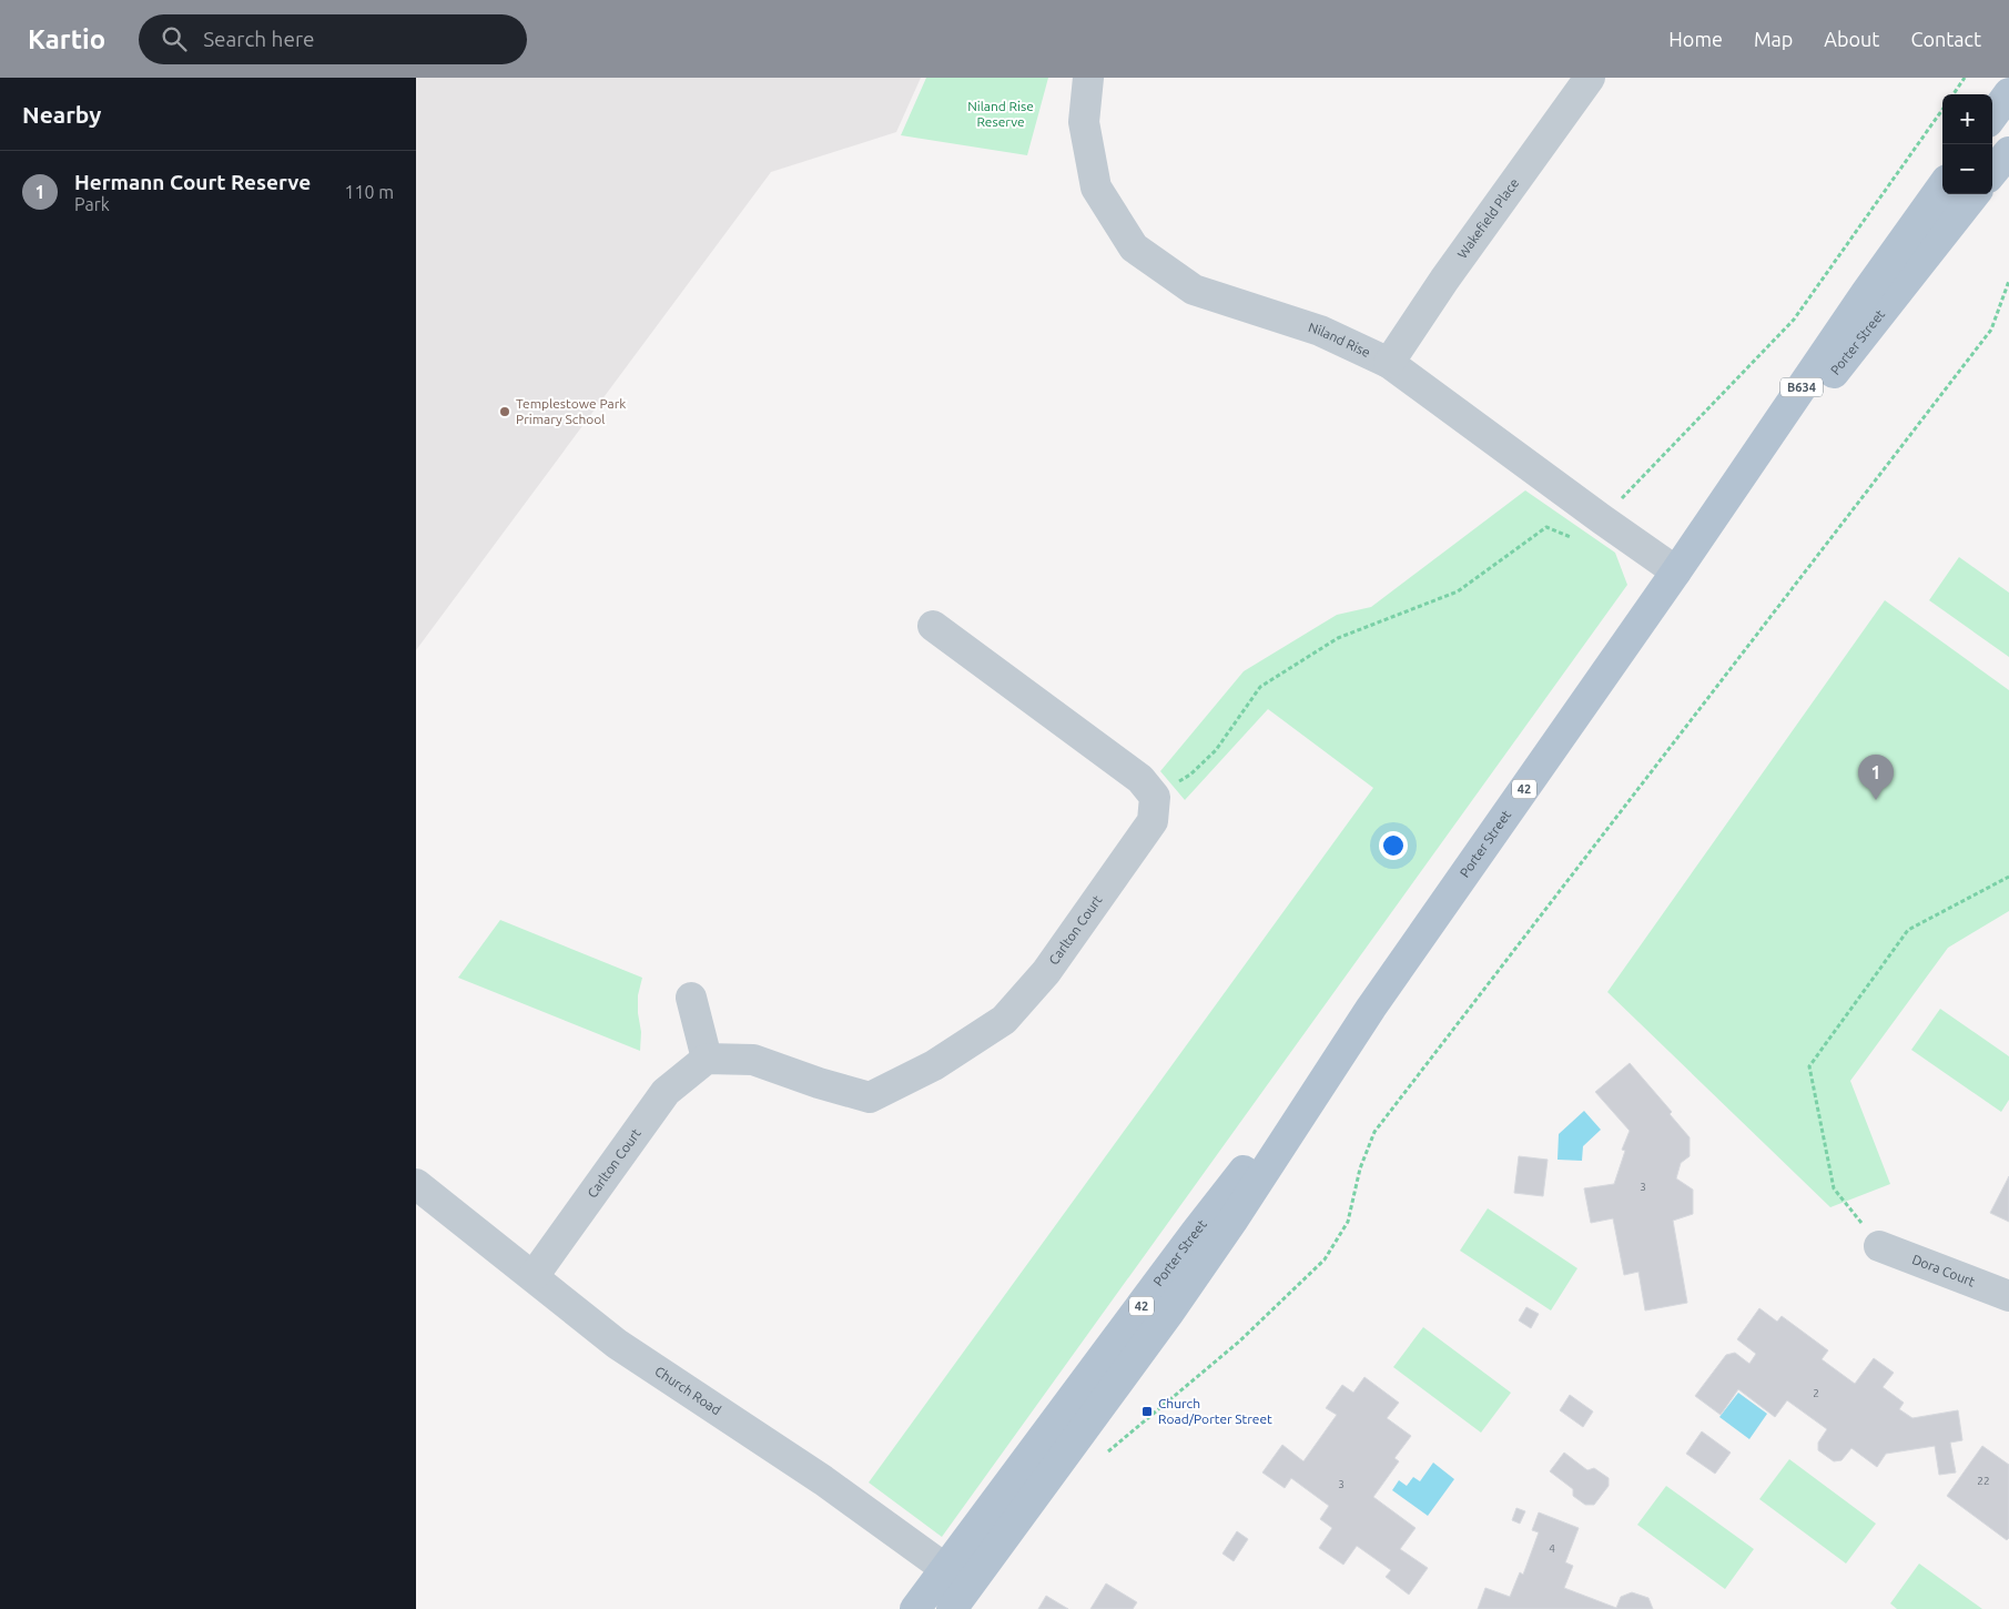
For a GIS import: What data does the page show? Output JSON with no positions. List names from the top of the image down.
{
  "streets": {
    "main road": ["Porter Street", "B634", "42"],
    "street": [
      "Wakefield Place",
      "Niland Rise",
      "Carlton Court",
      "Dora Court",
      "Church Road"
    ]
  },
  "crossings": [
    ["Wakefield Place", "Niland Rise"],
    ["Niland Rise", "Porter Street"],
    ["Porter Street", "Church Road"],
    ["Carlton Court", "Church Road"]
  ],
  "parks": ["Niland Rise Reserve"],
  "places": {
    "other": ["Templestowe Park Primary School"],
    "transit": ["Church Road/Porter Street"]
  },
  "house_numbers": [
    "3",
    "2",
    "22",
    "3",
    "4"
  ],
  "page": {
    "header": "Kartio",
    "search": "Search here",
    "nav": [
      "Home",
      "Map",
      "About",
      "Contact"
    ],
    "heading": "Nearby",
    "map_buttons": ["+", "−"],
    "list": [
      {
        "mark": "1",
        "name": "Hermann Court Reserve",
        "note": "Park",
        "value": "110 m"
      }
    ],
    "pins": "1"
  }
}
